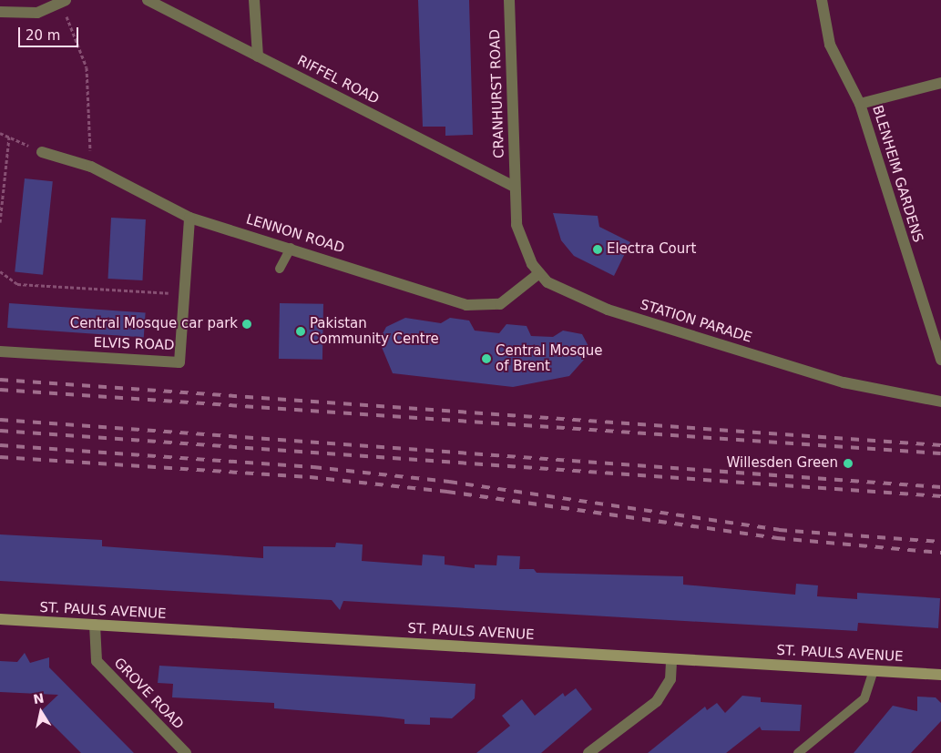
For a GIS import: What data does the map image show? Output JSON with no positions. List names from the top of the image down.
{
  "streets": {
    "street": [
      "RIFFEL ROAD",
      "CRANHURST ROAD",
      "BLENHEIM GARDENS",
      "LENNON ROAD",
      "STATION PARADE",
      "ELVIS ROAD",
      "ST. PAULS AVENUE",
      "GROVE ROAD"
    ]
  },
  "crossings": [
    ["RIFFEL ROAD", "CRANHURST ROAD"],
    ["RIFFEL ROAD", "STATION PARADE"],
    ["CRANHURST ROAD", "STATION PARADE"],
    ["LENNON ROAD", "STATION PARADE"],
    ["LENNON ROAD", "ELVIS ROAD"],
    ["ST. PAULS AVENUE", "GROVE ROAD"]
  ],
  "places": [
    "Electra Court",
    "Central Mosque car park",
    "Pakistan Community Centre",
    "Central Mosque of Brent",
    "Willesden Green"
  ],
  "scale_bar": "20 m",
  "north": "top"
}
